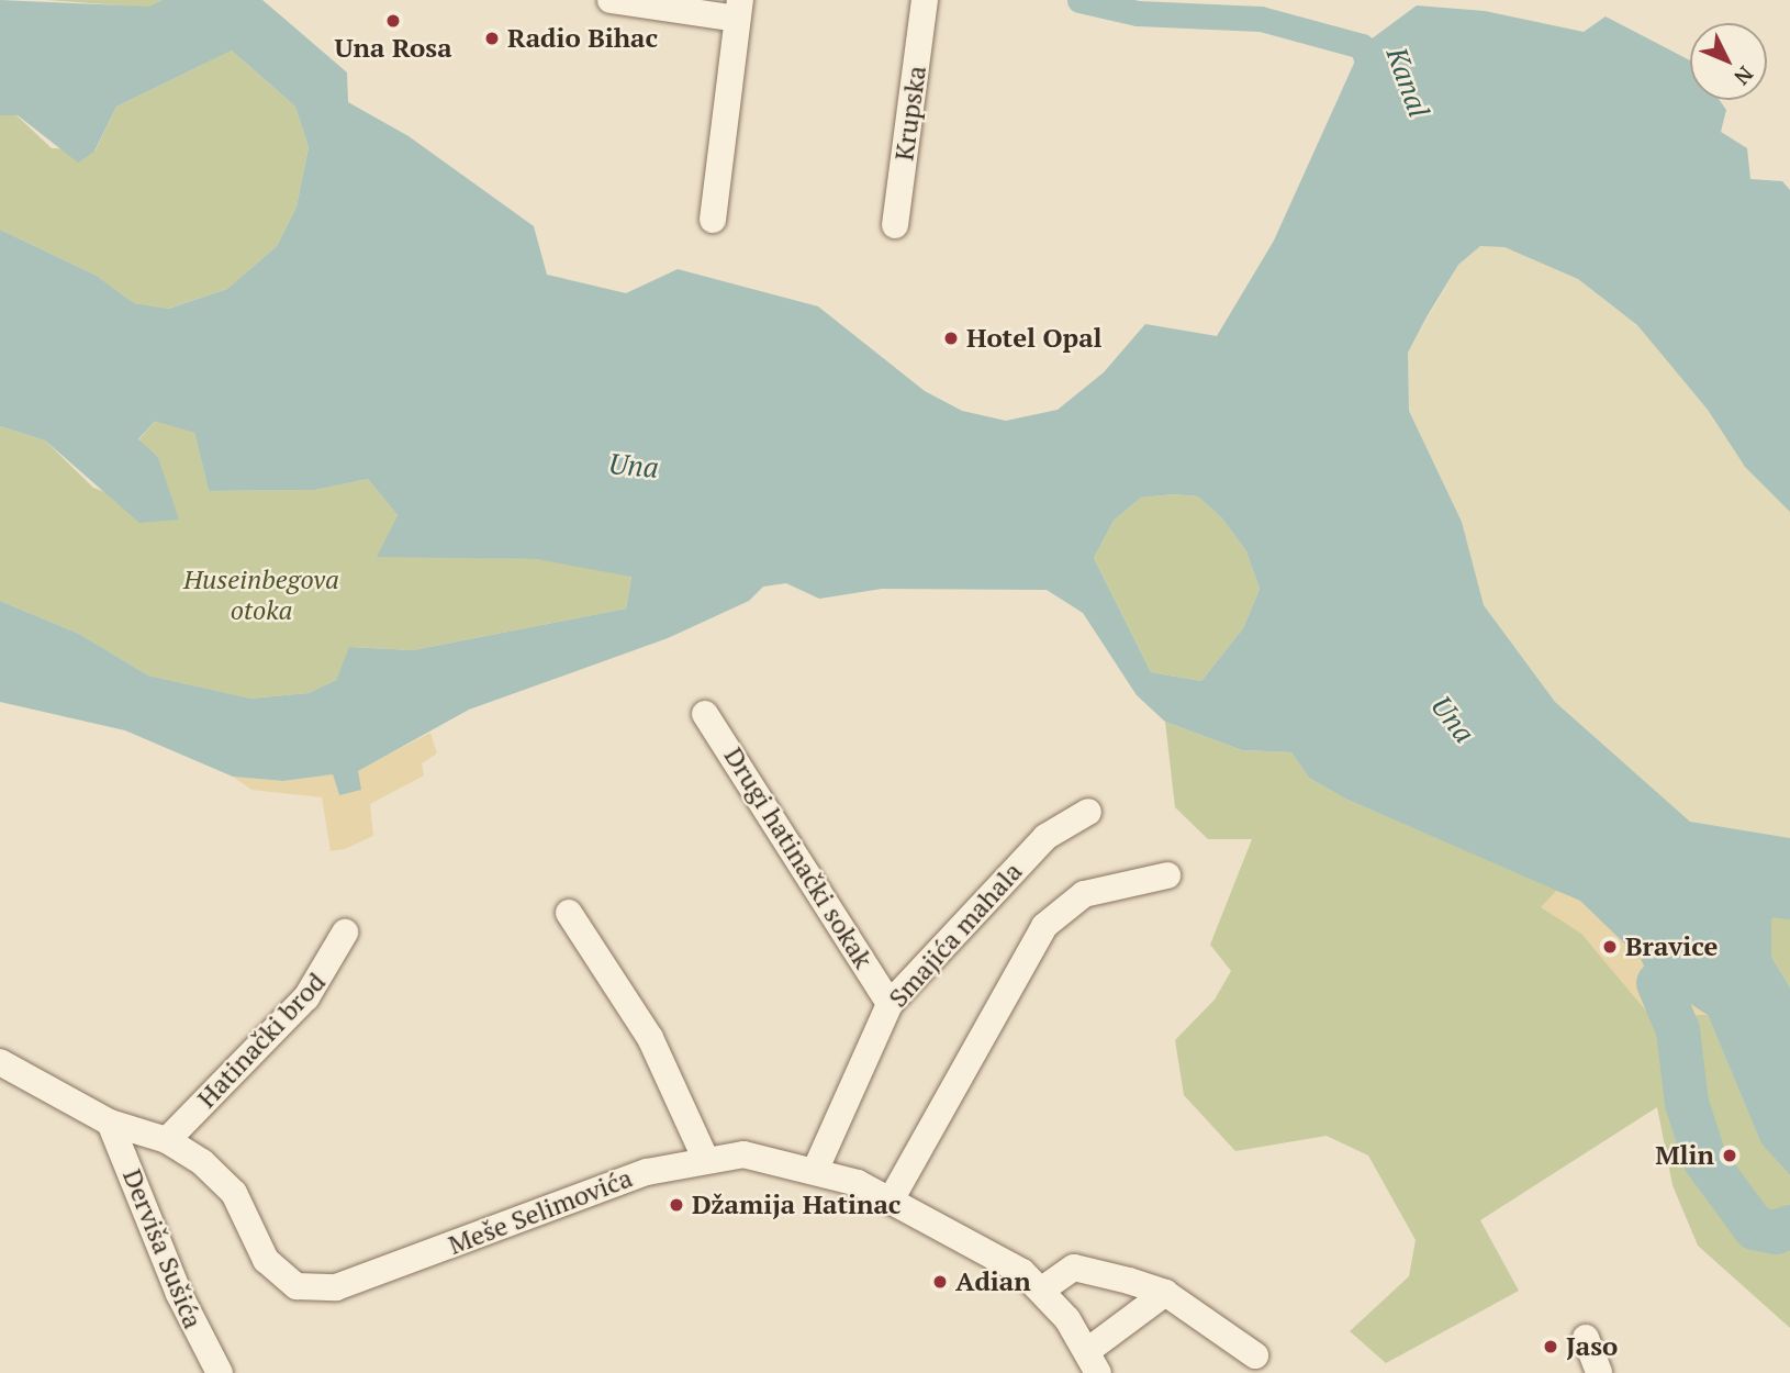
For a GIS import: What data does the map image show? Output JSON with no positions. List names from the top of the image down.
{
  "streets": {
    "street": [
      "Krupska",
      "Drugi hatinački sokak",
      "Smajića mahala",
      "Hatinački brod",
      "Meše Selimovića",
      "Derviša Sušića"
    ]
  },
  "crossings": [
    ["Drugi hatinački sokak", "Smajića mahala"],
    ["Smajića mahala", "Meše Selimovića"],
    ["Hatinački brod", "Meše Selimovića"],
    ["Meše Selimovića", "Derviša Sušića"]
  ],
  "water": ["Kanal", "Una"],
  "parks": ["Huseinbegova otoka"],
  "places": [
    "Una Rosa",
    "Radio Bihac",
    "Hotel Opal",
    "Bravice",
    "Mlin",
    "Džamija Hatinac",
    "Adian",
    "Jaso"
  ],
  "north": "bottom right"
}
